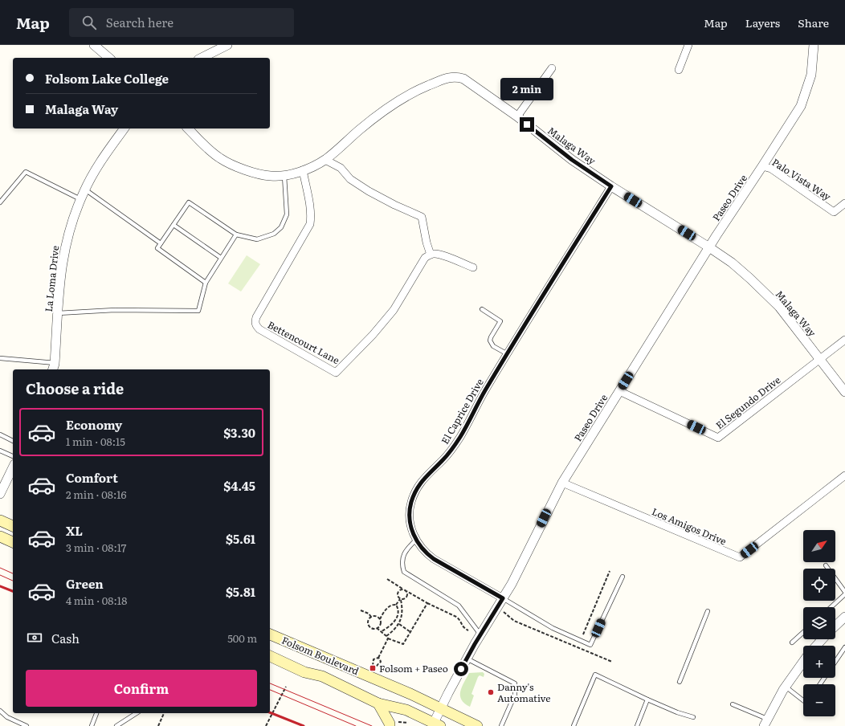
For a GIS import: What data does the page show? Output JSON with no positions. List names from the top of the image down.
{
  "streets": {
    "main road": ["Folsom Boulevard"],
    "street": [
      "Malaga Way",
      "Palo Vista Way",
      "Paseo Drive",
      "La Loma Drive",
      "Bettencourt Lane",
      "El Segundo Drive",
      "El Caprice Drive",
      "Los Amigos Drive"
    ]
  },
  "crossings": [
    ["Malaga Way", "Paseo Drive"],
    ["Malaga Way", "Bettencourt Lane"],
    ["Malaga Way", "El Segundo Drive"],
    ["Malaga Way", "El Caprice Drive"],
    ["Palo Vista Way", "Paseo Drive"],
    ["Paseo Drive", "El Segundo Drive"],
    ["Paseo Drive", "El Caprice Drive"],
    ["Paseo Drive", "Los Amigos Drive"],
    ["Paseo Drive", "Folsom Boulevard"]
  ],
  "places": {
    "transit": ["Folsom + Paseo"],
    "other": ["Danny's Automative"]
  },
  "north": "top right",
  "page": {
    "header": "Map",
    "search": "Search here",
    "nav": ["Map", "Layers", "Share"],
    "banner": ["Folsom Lake College", "Malaga Way"],
    "bubble": "2 min",
    "heading": "Choose a ride",
    "list": [
      {
        "name": "Economy",
        "note": "1 min · 08:15",
        "value": "$3.30"
      },
      {
        "name": "Comfort",
        "note": "2 min · 08:16",
        "value": "$4.45"
      },
      {
        "name": "XL",
        "note": "3 min · 08:17",
        "value": "$5.61"
      },
      {
        "name": "Green",
        "note": "4 min · 08:18",
        "value": "$5.81"
      }
    ],
    "map_buttons": ["+", "−"],
    "pay": ["Cash", "500 m"],
    "buttons": "Confirm"
  }
}
